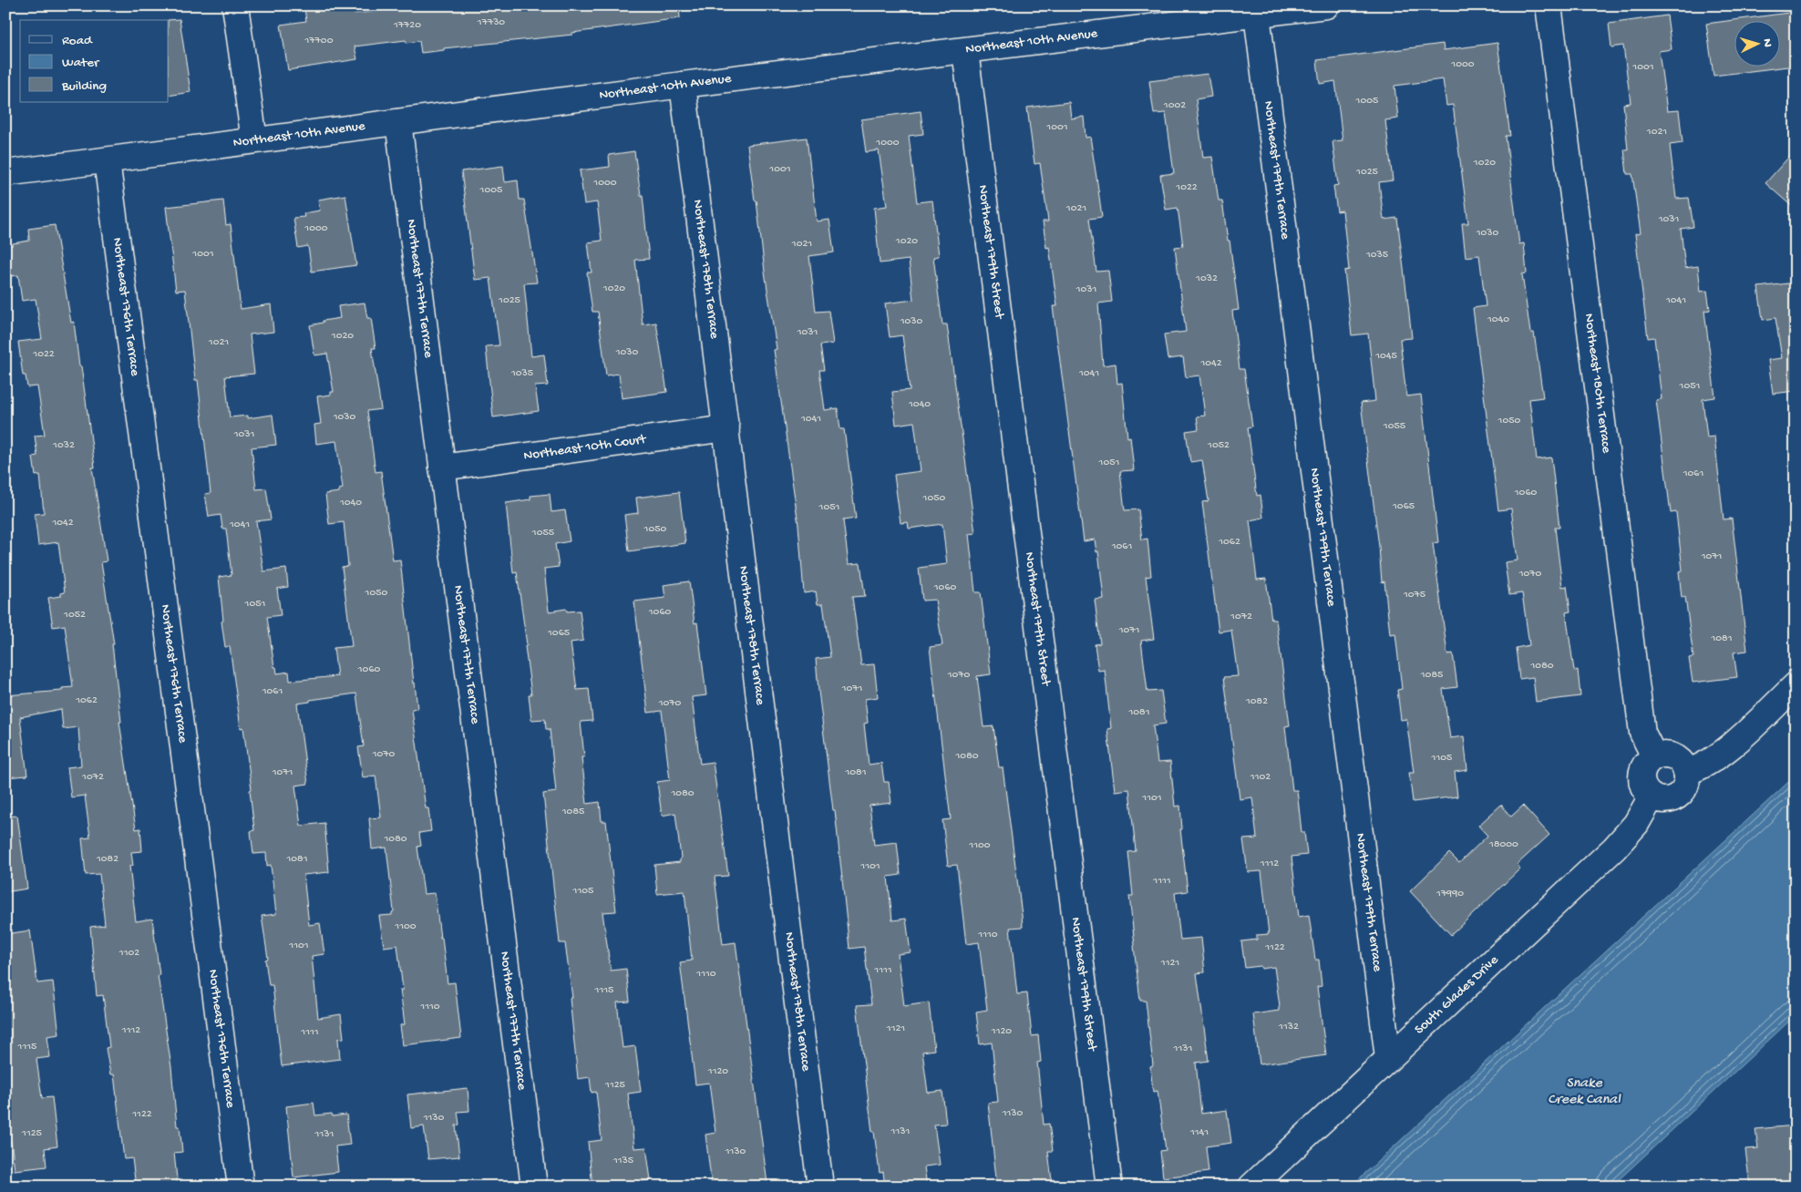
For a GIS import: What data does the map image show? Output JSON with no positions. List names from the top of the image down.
{
  "streets": {
    "street": [
      "Northeast 10th Avenue",
      "Northeast 179th Terrace",
      "Northeast 179th Street",
      "Northeast 178th Terrace",
      "Northeast 177th Terrace",
      "Northeast 176th Terrace",
      "Northeast 180th Terrace",
      "Northeast 10th Court",
      "South Glades Drive"
    ]
  },
  "crossings": [
    ["Northeast 10th Avenue", "Northeast 179th Terrace"],
    ["Northeast 10th Avenue", "Northeast 179th Street"],
    ["Northeast 10th Avenue", "Northeast 178th Terrace"],
    ["Northeast 10th Avenue", "Northeast 177th Terrace"],
    ["Northeast 10th Avenue", "Northeast 176th Terrace"],
    ["Northeast 179th Terrace", "South Glades Drive"],
    ["Northeast 178th Terrace", "Northeast 10th Court"],
    ["Northeast 177th Terrace", "Northeast 10th Court"],
    ["Northeast 180th Terrace", "South Glades Drive"]
  ],
  "water": ["Snake Creek Canal"],
  "house_numbers": [
    "17730",
    "17720",
    "17700",
    "1000",
    "1001",
    "1005",
    "1002",
    "1001",
    "1021",
    "1000",
    "1020",
    "1001",
    "1025",
    "1000",
    "1022",
    "1005",
    "1021",
    "1031",
    "1000",
    "1030",
    "1020",
    "1021",
    "1001",
    "1035",
    "1032",
    "1020",
    "1031",
    "1025",
    "1041",
    "1040",
    "1030",
    "1031",
    "1020",
    "1021",
    "1030",
    "1022",
    "1045",
    "1042",
    "1035",
    "1041",
    "1051",
    "1040",
    "1030",
    "1041",
    "1050",
    "1055",
    "1031",
    "1032",
    "1052",
    "1051",
    "1061",
    "1060",
    "1050",
    "1040",
    "1065",
    "1051",
    "1042",
    "1041",
    "1050",
    "1055",
    "1062",
    "1061",
    "1071",
    "1070",
    "1060",
    "1050",
    "1075",
    "1051",
    "1060",
    "1052",
    "1072",
    "1071",
    "1065",
    "1081",
    "1080",
    "1060",
    "1070",
    "1085",
    "1071",
    "1061",
    "1062",
    "1082",
    "1070",
    "1081",
    "1070",
    "1080",
    "1105",
    "1071",
    "1081",
    "1072",
    "1102",
    "1080",
    "1101",
    "1085",
    "1080",
    "18000",
    "1100",
    "1082",
    "1081",
    "1112",
    "1101",
    "1111",
    "1105",
    "17990",
    "1100",
    "1110",
    "1101",
    "1122",
    "1102",
    "1121",
    "1111",
    "1110",
    "1115",
    "1110",
    "1132",
    "1121",
    "1112",
    "1120",
    "1111",
    "1115",
    "1131",
    "1120",
    "1125",
    "1130",
    "1122",
    "1130",
    "1131",
    "1141",
    "1125",
    "1131",
    "1130",
    "1135"
  ],
  "legend": ["Road", "Water", "Building"],
  "north": "right"
}
